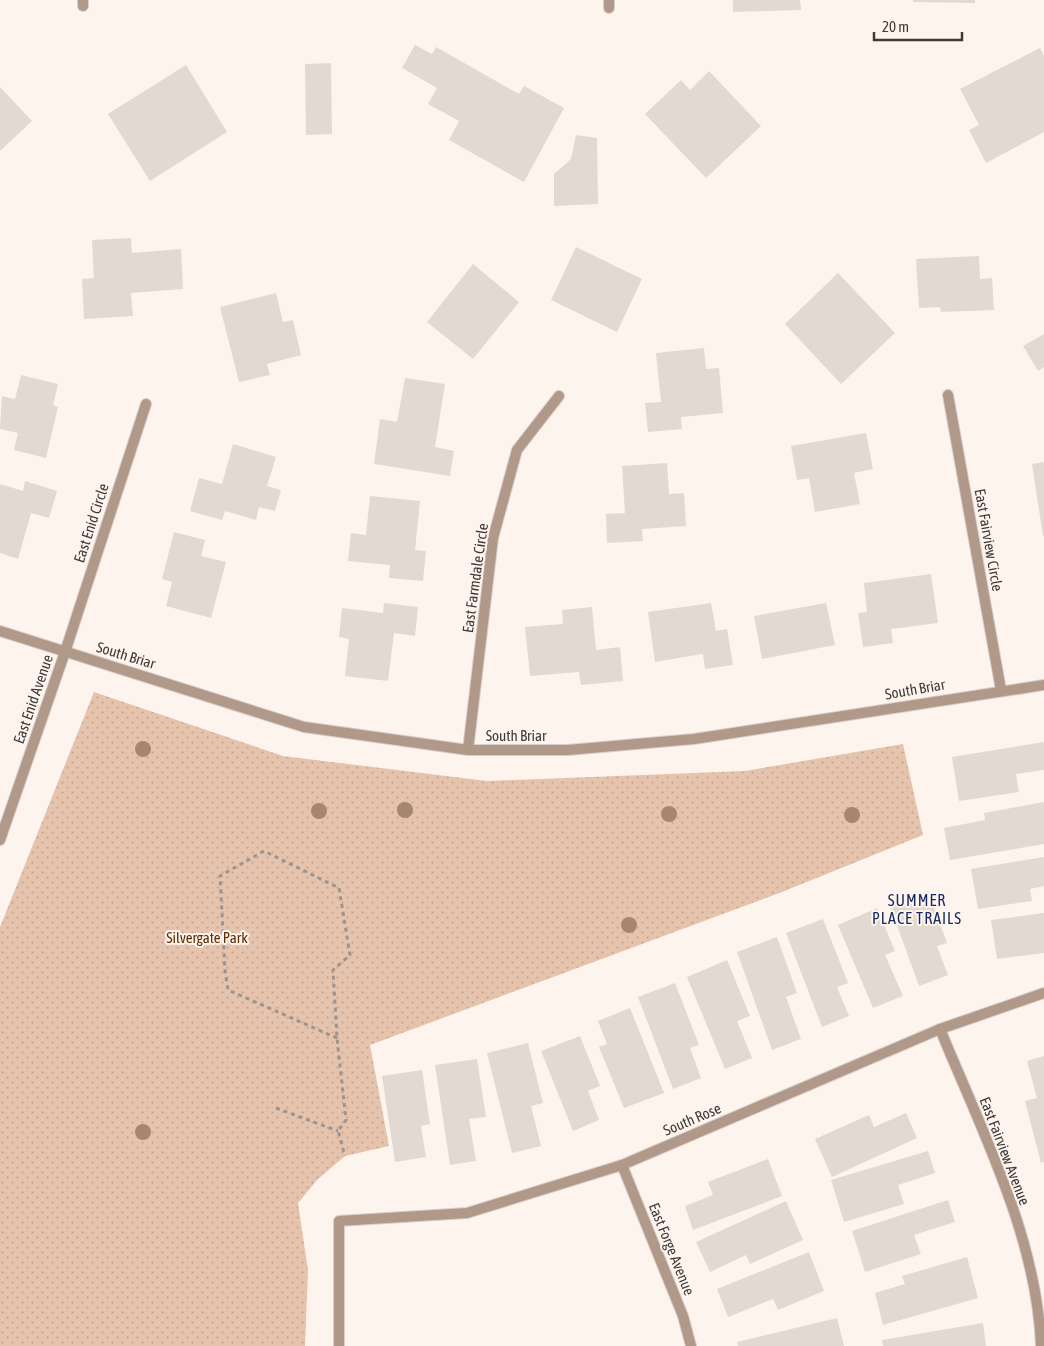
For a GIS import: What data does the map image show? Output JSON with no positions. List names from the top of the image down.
{
  "streets": {
    "street": [
      "East Enid Circle",
      "East Fairview Circle",
      "East Farmdale Circle",
      "South Briar",
      "East Enid Avenue",
      "South Rose",
      "East Fairview Avenue",
      "East Forge Avenue"
    ]
  },
  "crossings": [
    ["East Enid Circle", "South Briar"],
    ["East Enid Circle", "East Enid Avenue"],
    ["East Fairview Circle", "South Briar"],
    ["East Farmdale Circle", "South Briar"],
    ["South Briar", "East Enid Avenue"],
    ["South Rose", "East Fairview Avenue"],
    ["South Rose", "East Forge Avenue"]
  ],
  "districts": ["SUMMER PLACE TRAILS"],
  "parks": ["Silvergate Park"],
  "scale_bar": "20 m"
}
